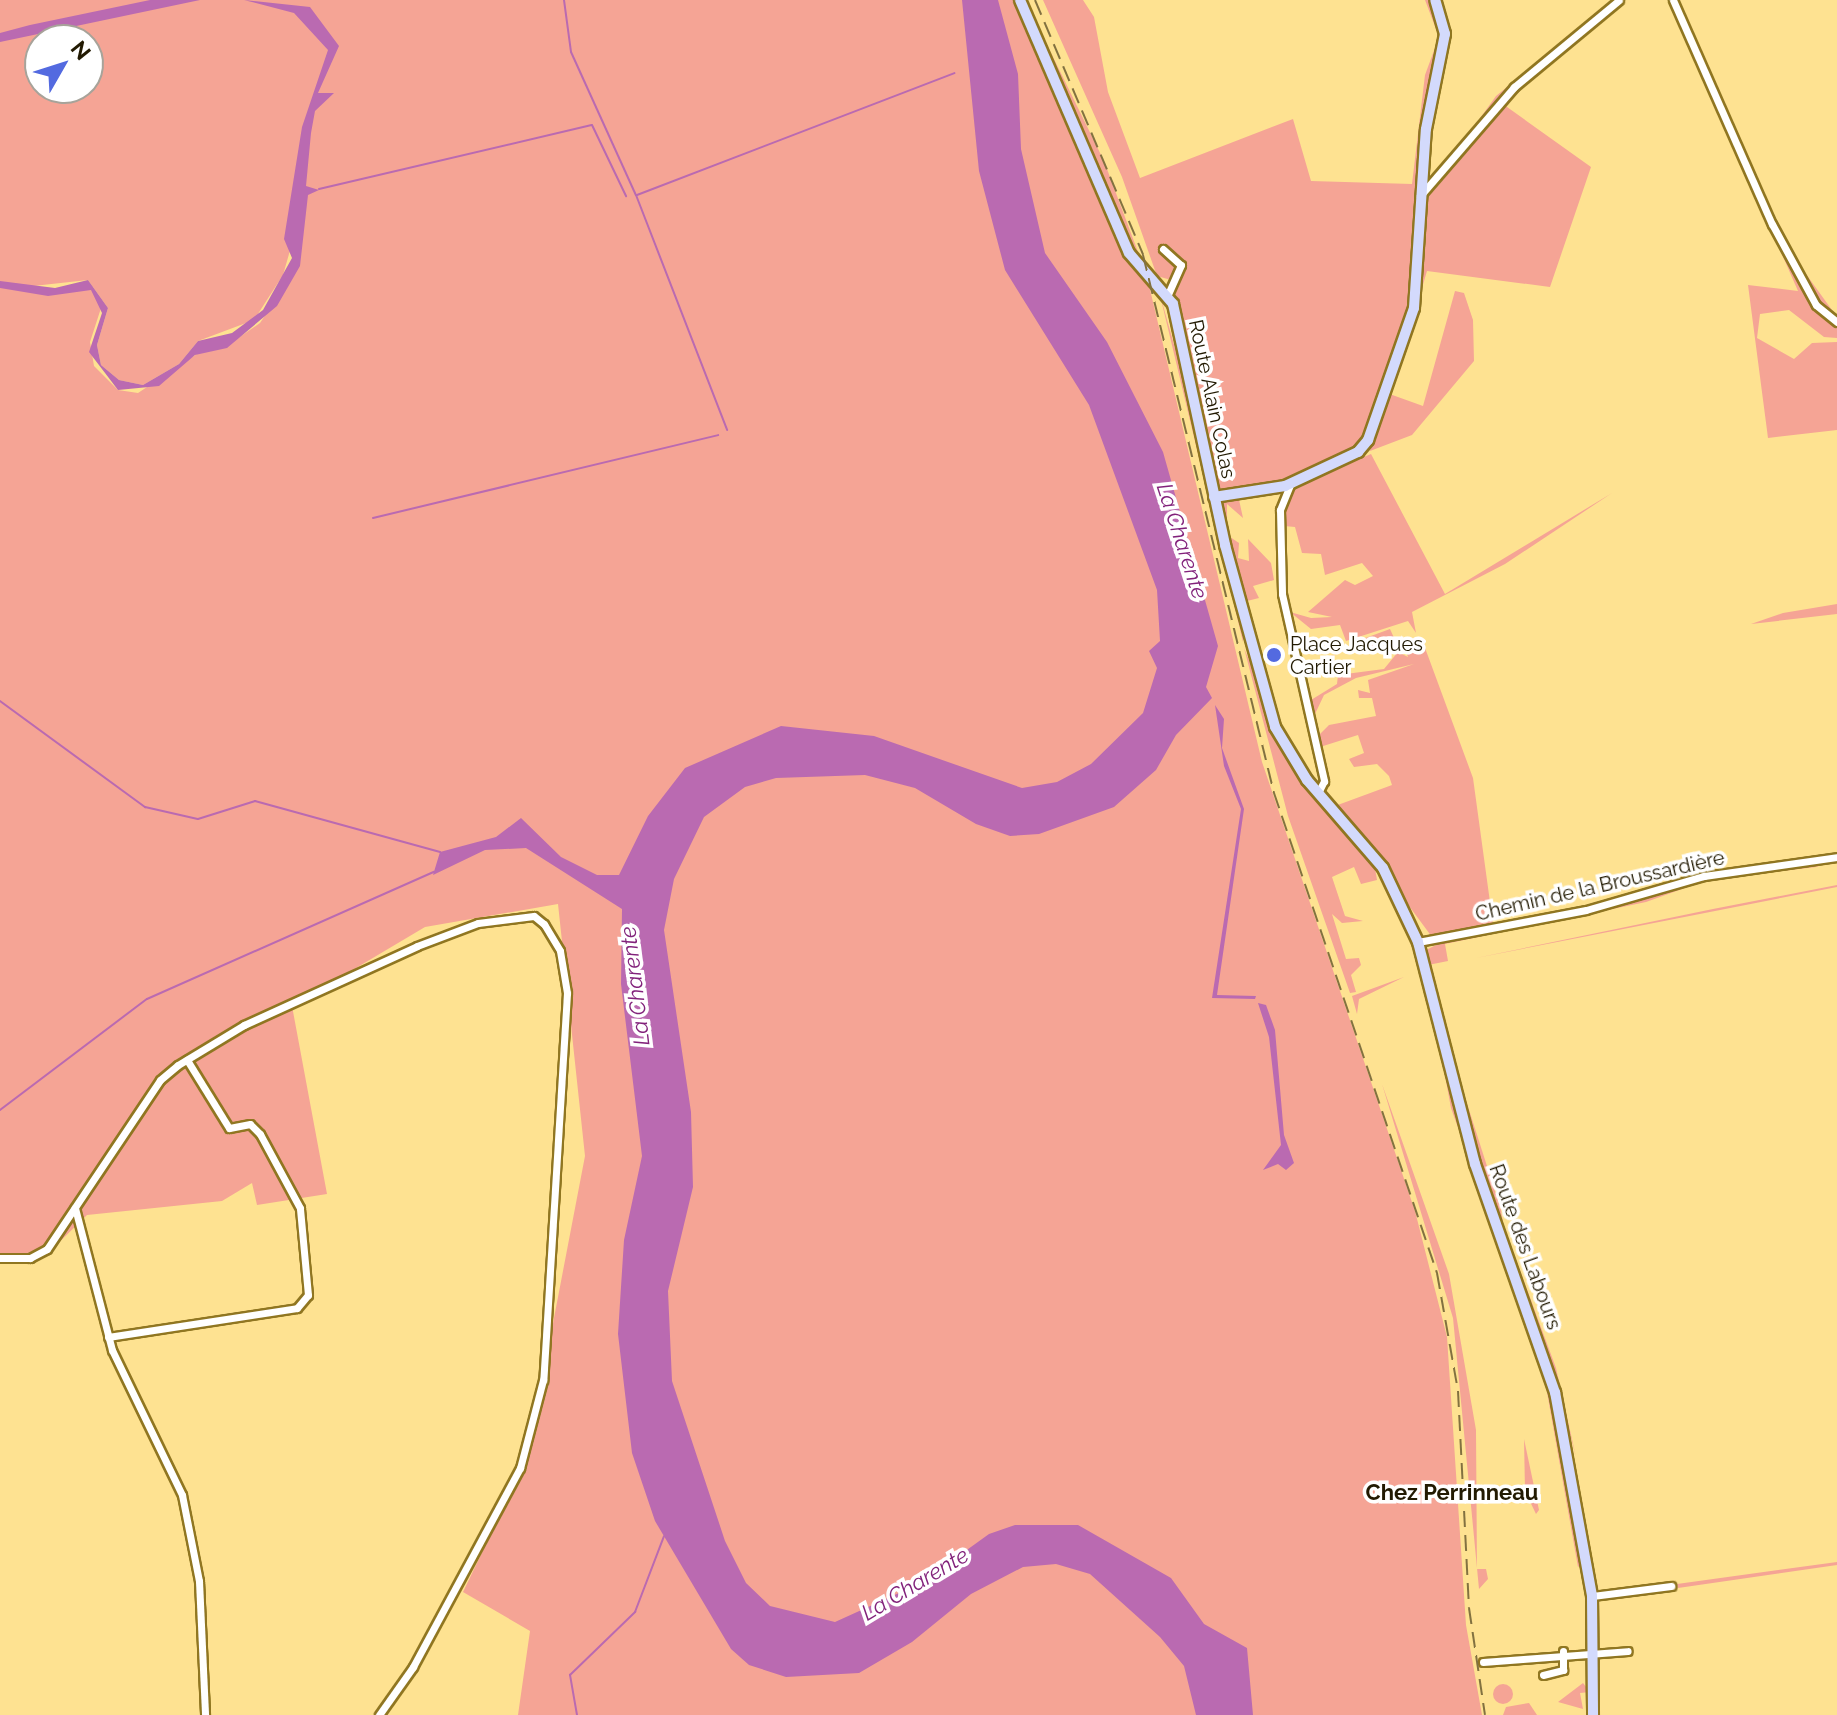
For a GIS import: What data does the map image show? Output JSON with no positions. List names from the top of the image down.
{
  "streets": {
    "street": ["Route Alain Colas", "Chemin de la Broussardière", "Route des Labours"]
  },
  "crossings": [
    ["Route Alain Colas", "Route des Labours"],
    ["Chemin de la Broussardière", "Route des Labours"]
  ],
  "districts": ["Chez Perrinneau"],
  "water": ["La Charente"],
  "places": ["Place Jacques Cartier"],
  "north": "top right"
}
